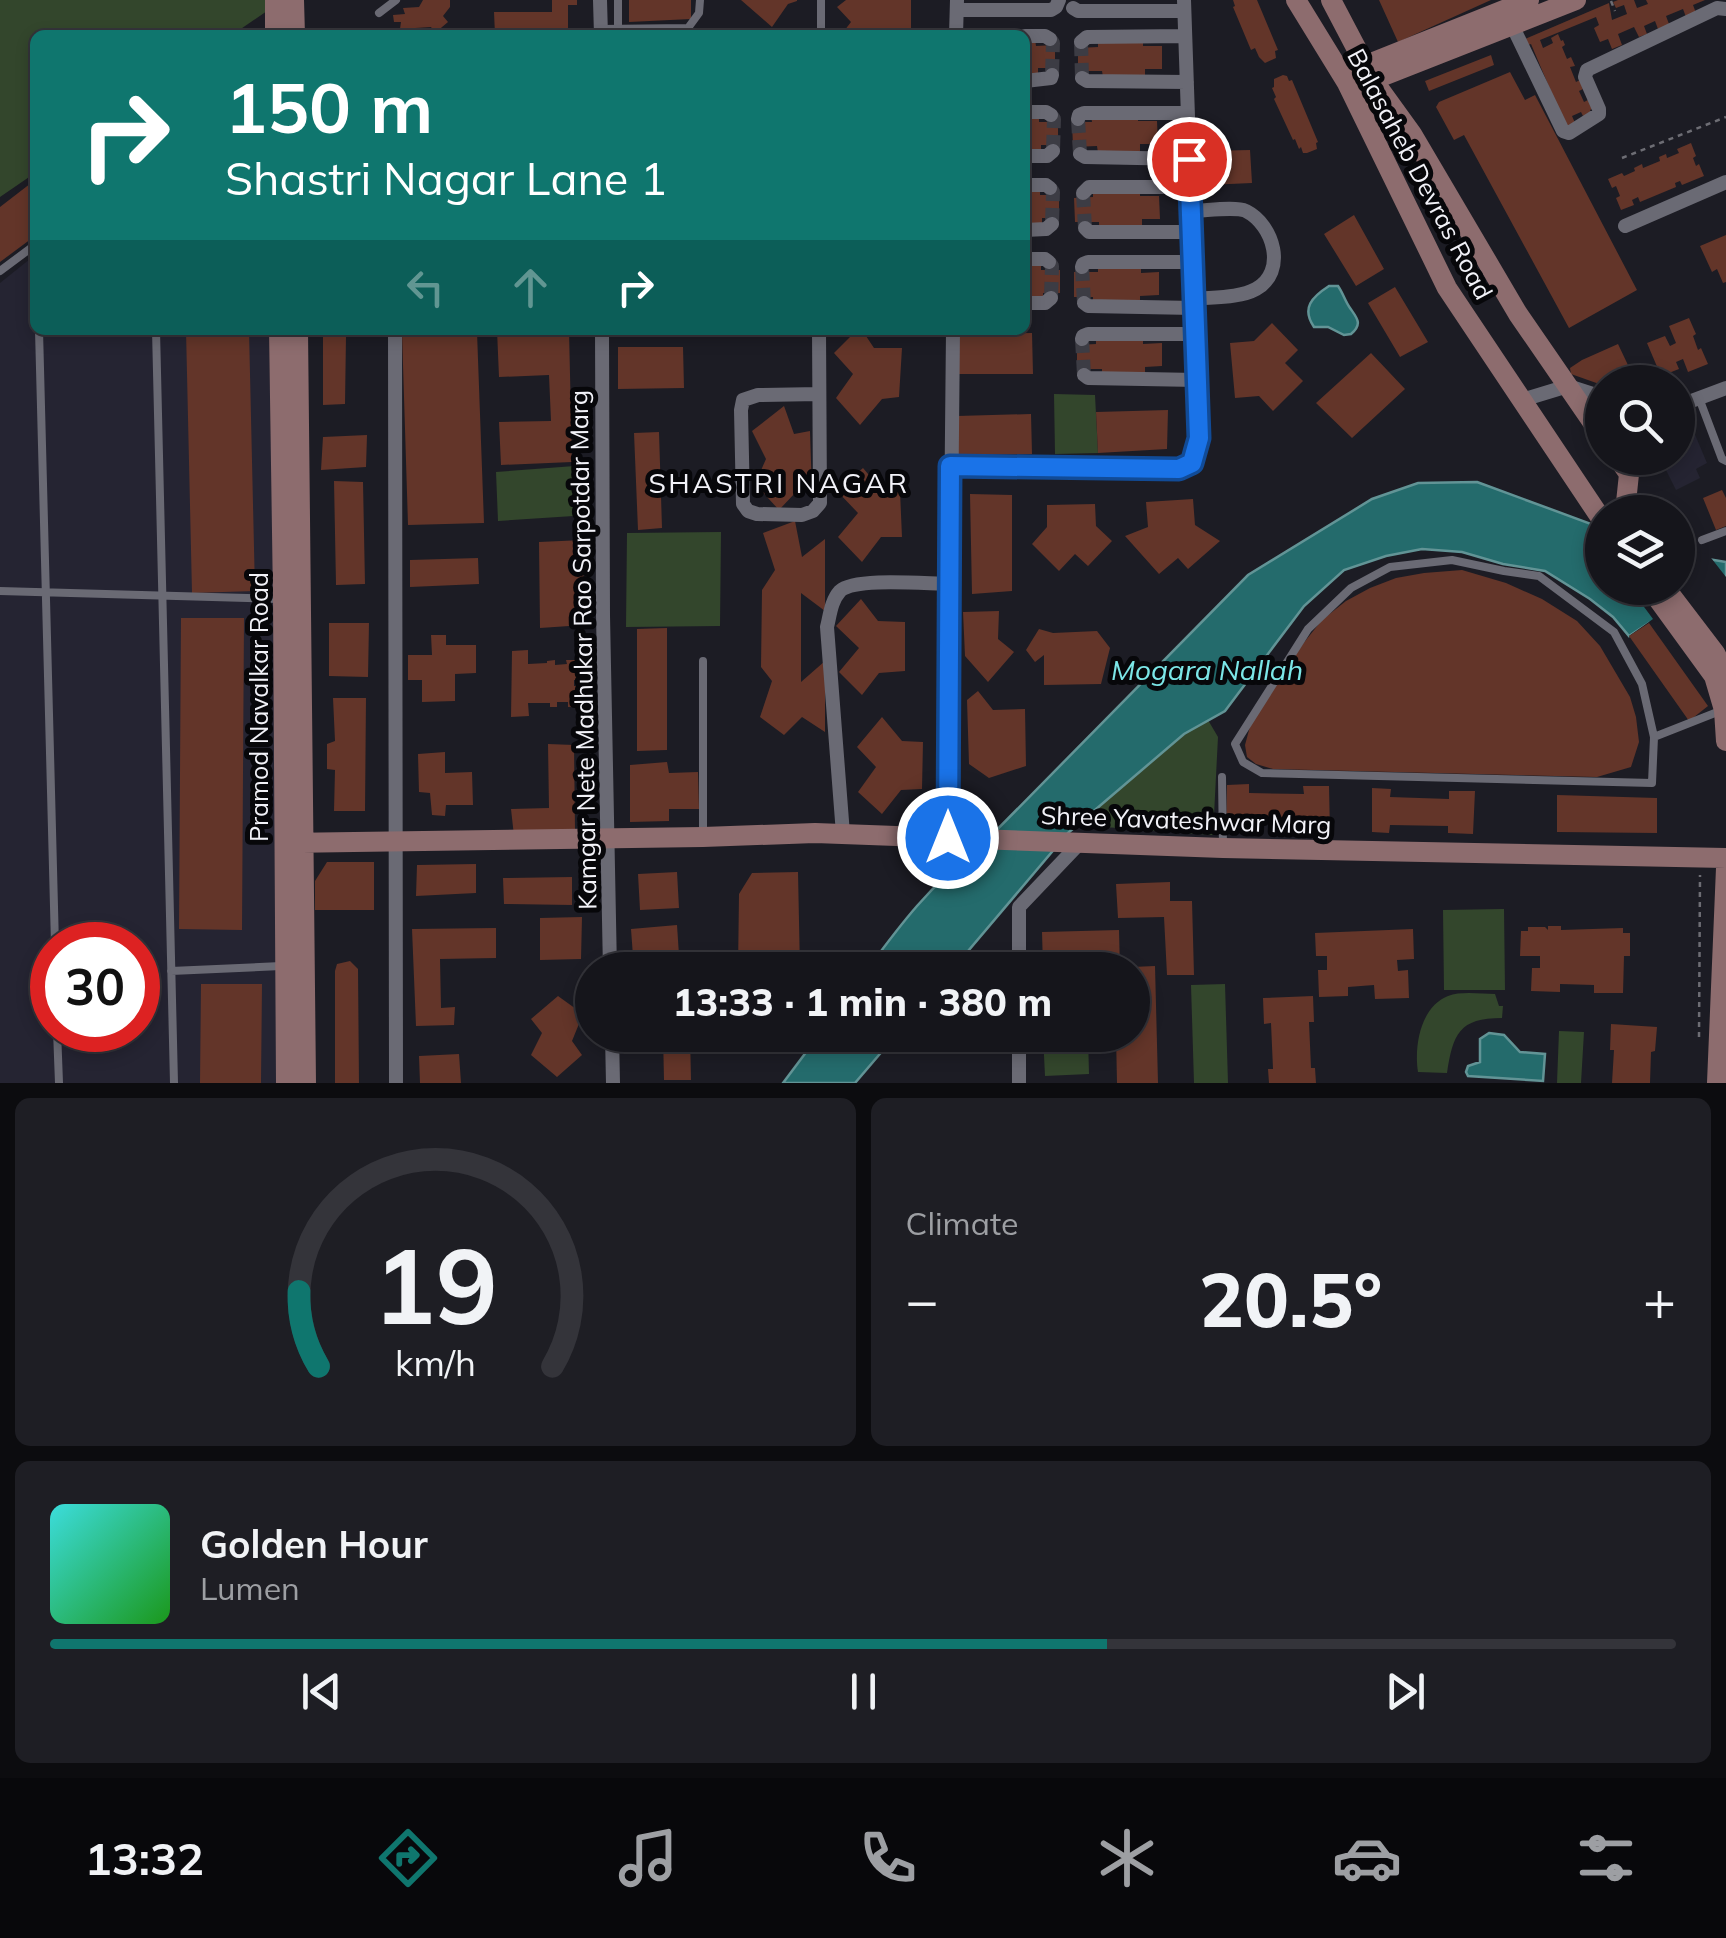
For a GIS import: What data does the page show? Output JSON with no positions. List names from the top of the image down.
{
  "streets": {
    "street": [
      "Balasaheb Devras Road",
      "Kamgar Nete Madhukar Rao Sarpotdar Marg",
      "Pramod Navalkar Road",
      "Shree Yavateshwar Marg"
    ]
  },
  "crossings": [
    ["Kamgar Nete Madhukar Rao Sarpotdar Marg", "Shree Yavateshwar Marg"],
    ["Pramod Navalkar Road", "Shree Yavateshwar Marg"]
  ],
  "districts": ["SHASTRI NAGAR"],
  "water": ["Mogara Nallah"],
  "page": {
    "turn": ["150 m", "Shastri Nagar Lane 1"],
    "limit": "30",
    "trip": "13:33 · 1 min · 380 m",
    "tile": "Climate",
    "heat": ["−", "20.5°", "+"],
    "song": ["Golden Hour", "Lumen"],
    "tabs": "13:32",
    "gauge": ["19", "km/h"]
  }
}
